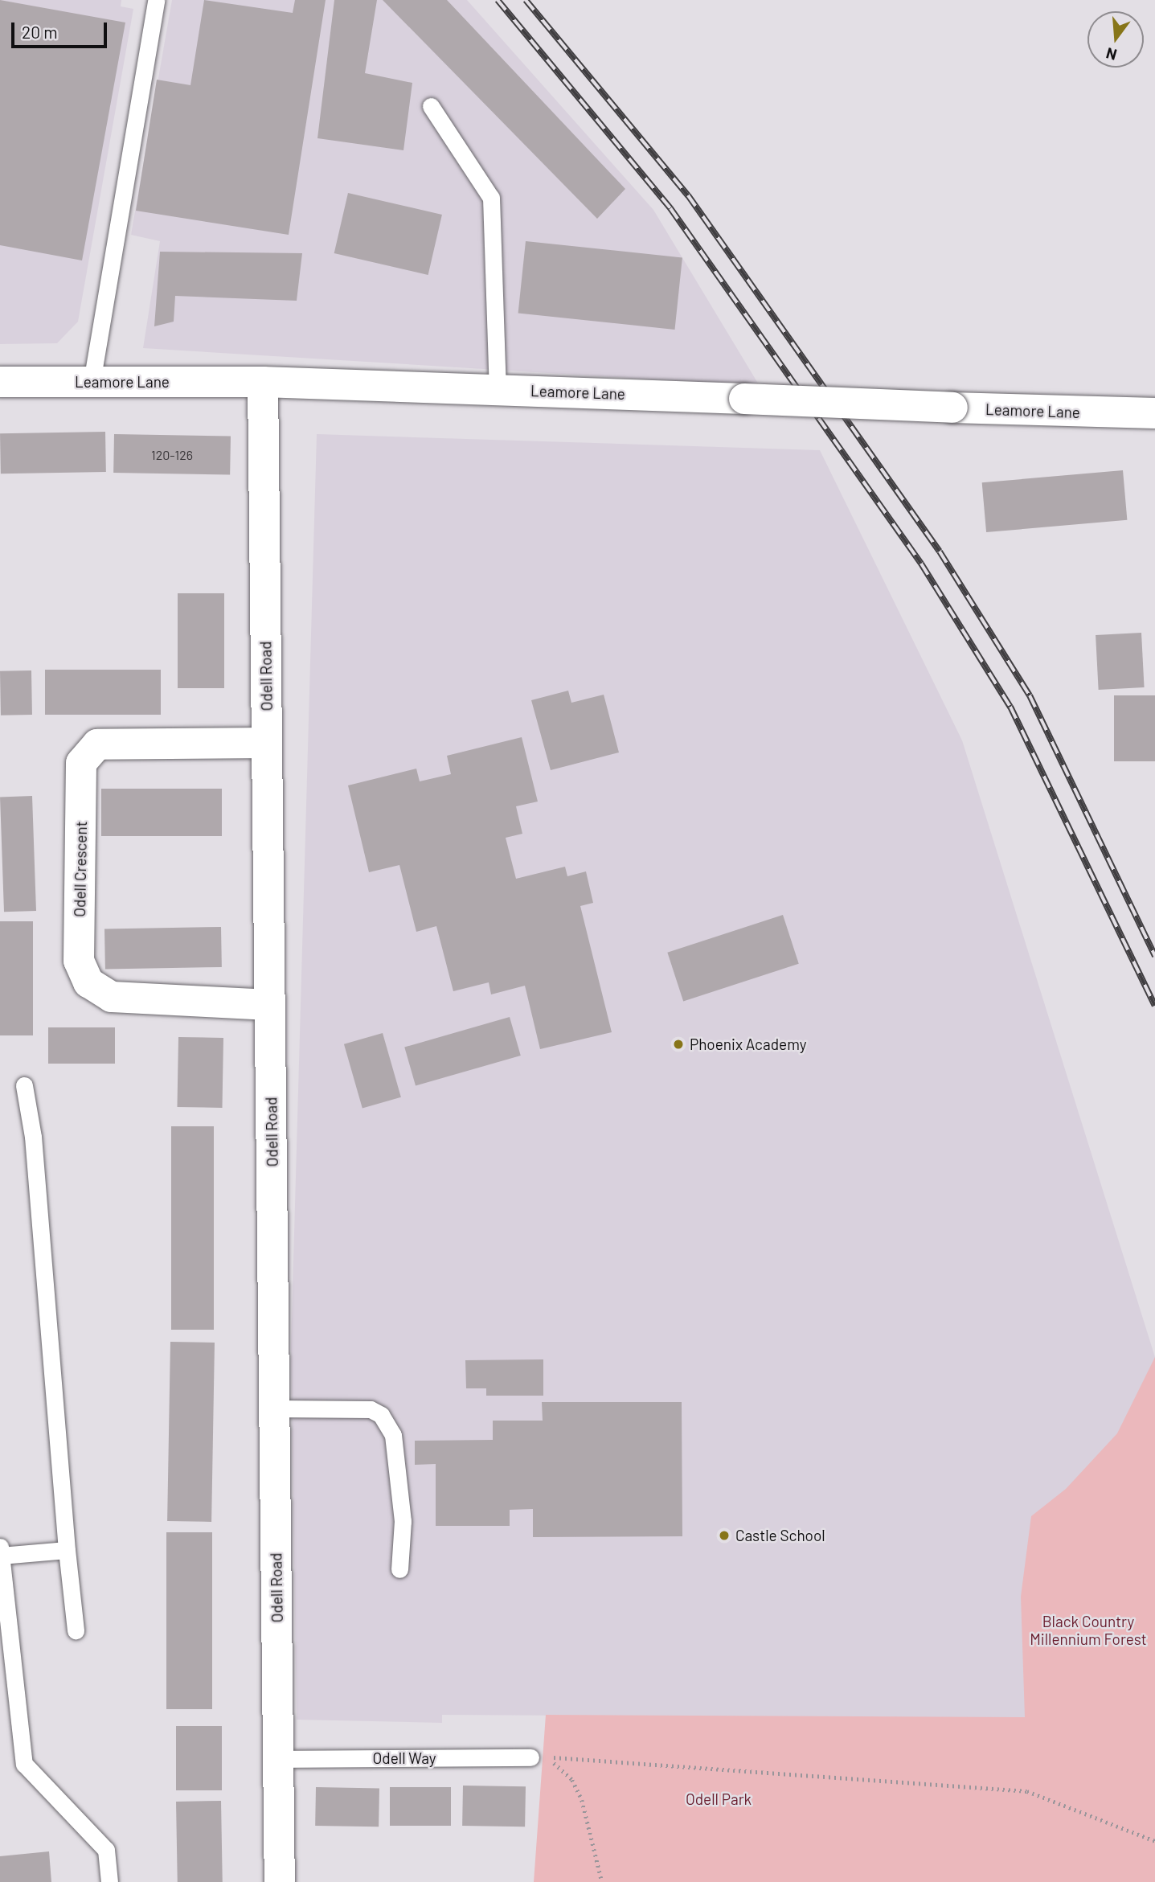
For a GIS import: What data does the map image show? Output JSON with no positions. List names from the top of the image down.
{
  "streets": {
    "street": ["Leamore Lane", "Odell Road", "Odell Crescent"],
    "lane": ["Odell Way"]
  },
  "crossings": [
    ["Leamore Lane", "Odell Road"],
    ["Odell Road", "Odell Crescent"],
    ["Odell Road", "Odell Way"]
  ],
  "parks": ["Black Country Millennium Forest", "Odell Park"],
  "places": ["Phoenix Academy", "Castle School"],
  "house_numbers": ["120-126"],
  "scale_bar": "20 m",
  "north": "bottom"
}
